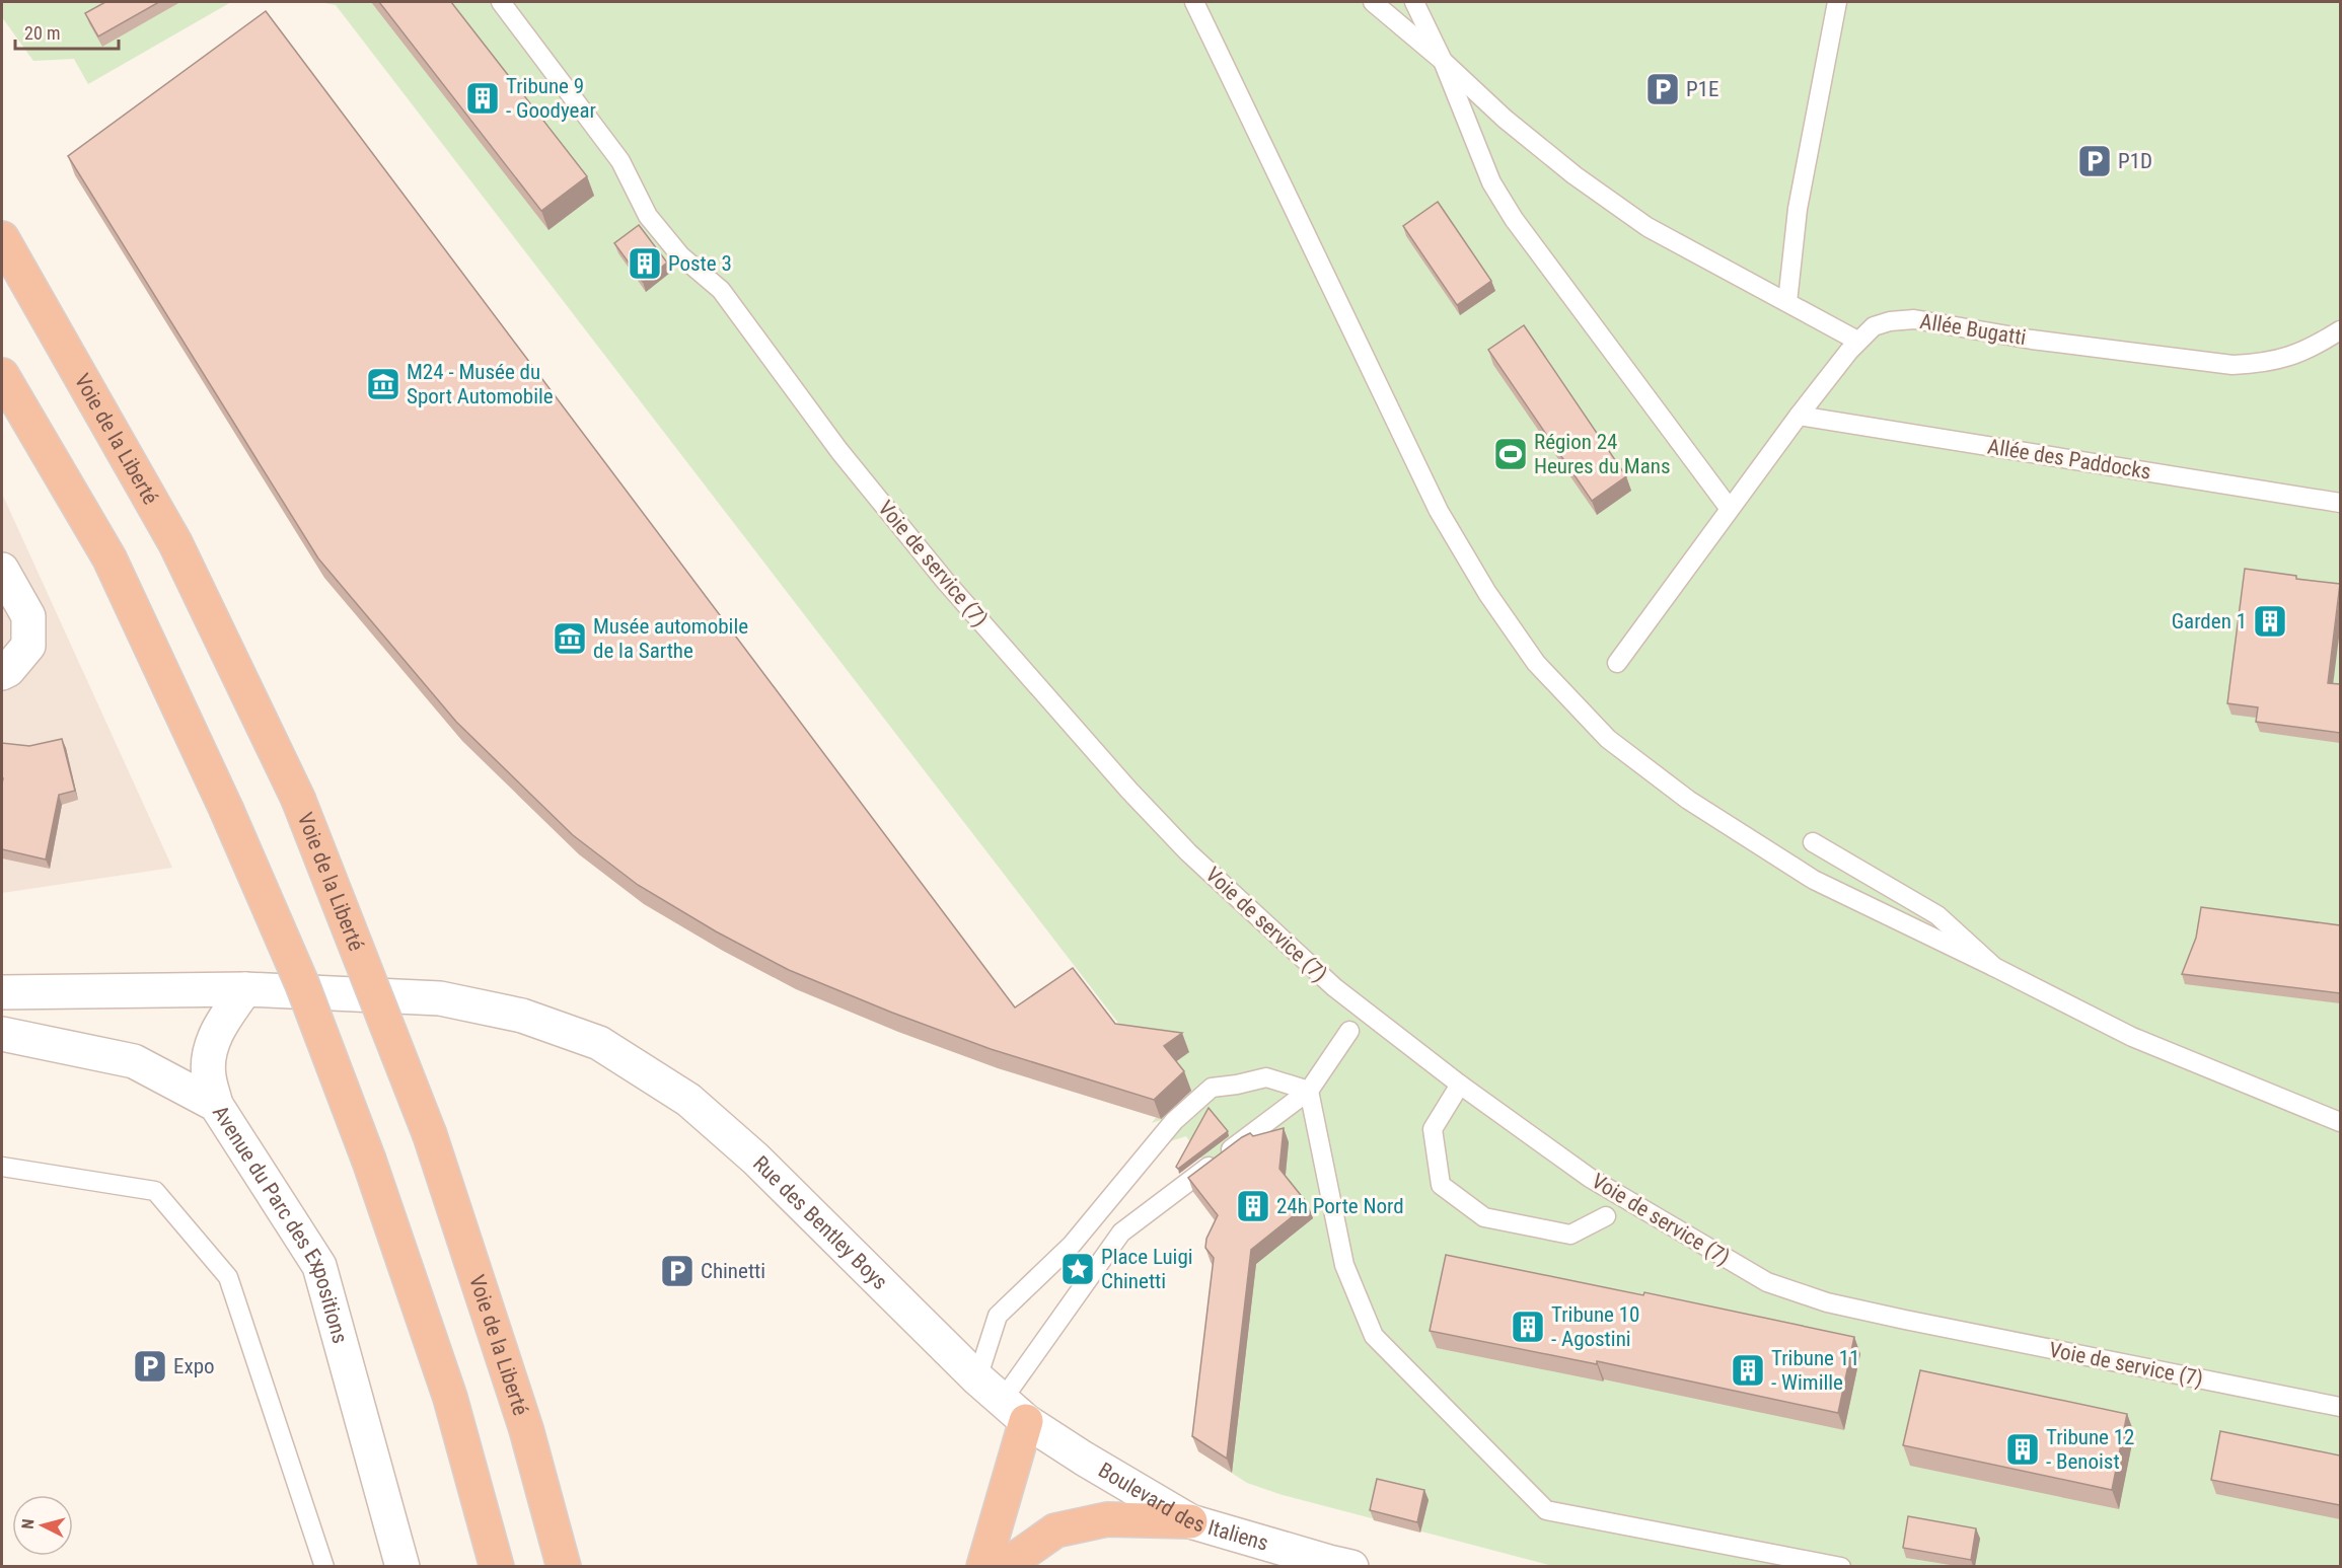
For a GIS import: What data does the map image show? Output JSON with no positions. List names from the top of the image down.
{
  "streets": {
    "highway": ["Voie de la Liberté"],
    "street": ["Rue des Bentley Boys", "Avenue du Parc des Expositions", "Boulevard des Italiens"],
    "lane": ["Allée Bugatti", "Allée des Paddocks", "Voie de service (7)"]
  },
  "crossings": [
    ["Allée Bugatti", "Allée des Paddocks"],
    ["Rue des Bentley Boys", "Boulevard des Italiens"]
  ],
  "places": {
    "parking": [
      "P1E",
      "P1D",
      "Chinetti",
      "Expo"
    ],
    "building": [
      "Tribune 9 - Goodyear",
      "Poste 3",
      "Garden 1",
      "24h Porte Nord",
      "Tribune 10 - Agostini",
      "Tribune 11 - Wimille",
      "Tribune 12 - Benoist"
    ],
    "museum": ["M24 - Musée du Sport Automobile", "Musée automobile de la Sarthe"],
    "sports": ["Région 24 Heures du Mans"],
    "place": ["Place Luigi Chinetti"]
  },
  "scale_bar": "20 m",
  "north": "left"
}
